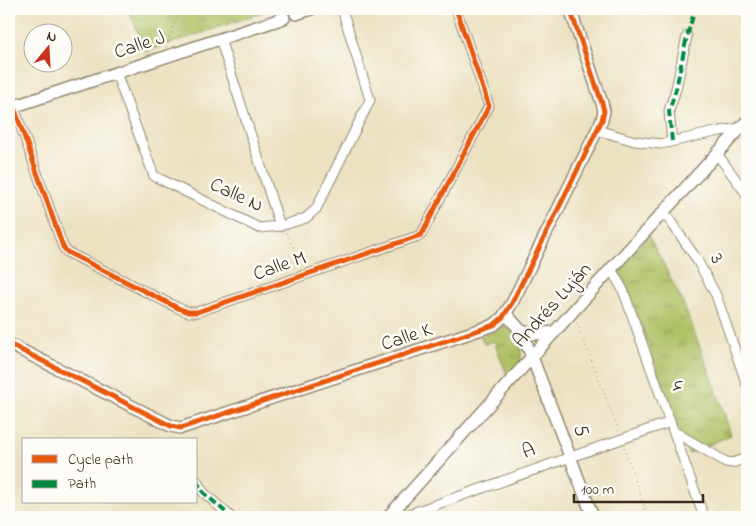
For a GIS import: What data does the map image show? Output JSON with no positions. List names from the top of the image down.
{
  "streets": {
    "street": [
      "Calle J",
      "Calle N",
      "3",
      "Calle M",
      "Andrés Luján",
      "Calle K",
      "4",
      "5",
      "A"
    ]
  },
  "crossings": [
    ["Calle J", "Calle N"],
    ["Calle J", "Calle M"],
    ["3", "Andrés Luján"],
    ["Andrés Luján", "4"],
    ["Andrés Luján", "5"],
    ["Calle K", "5"],
    ["4", "A"],
    ["5", "A"]
  ],
  "legend": ["Cycle path", "Path"],
  "scale_bar": "100 m",
  "north": "top"
}
